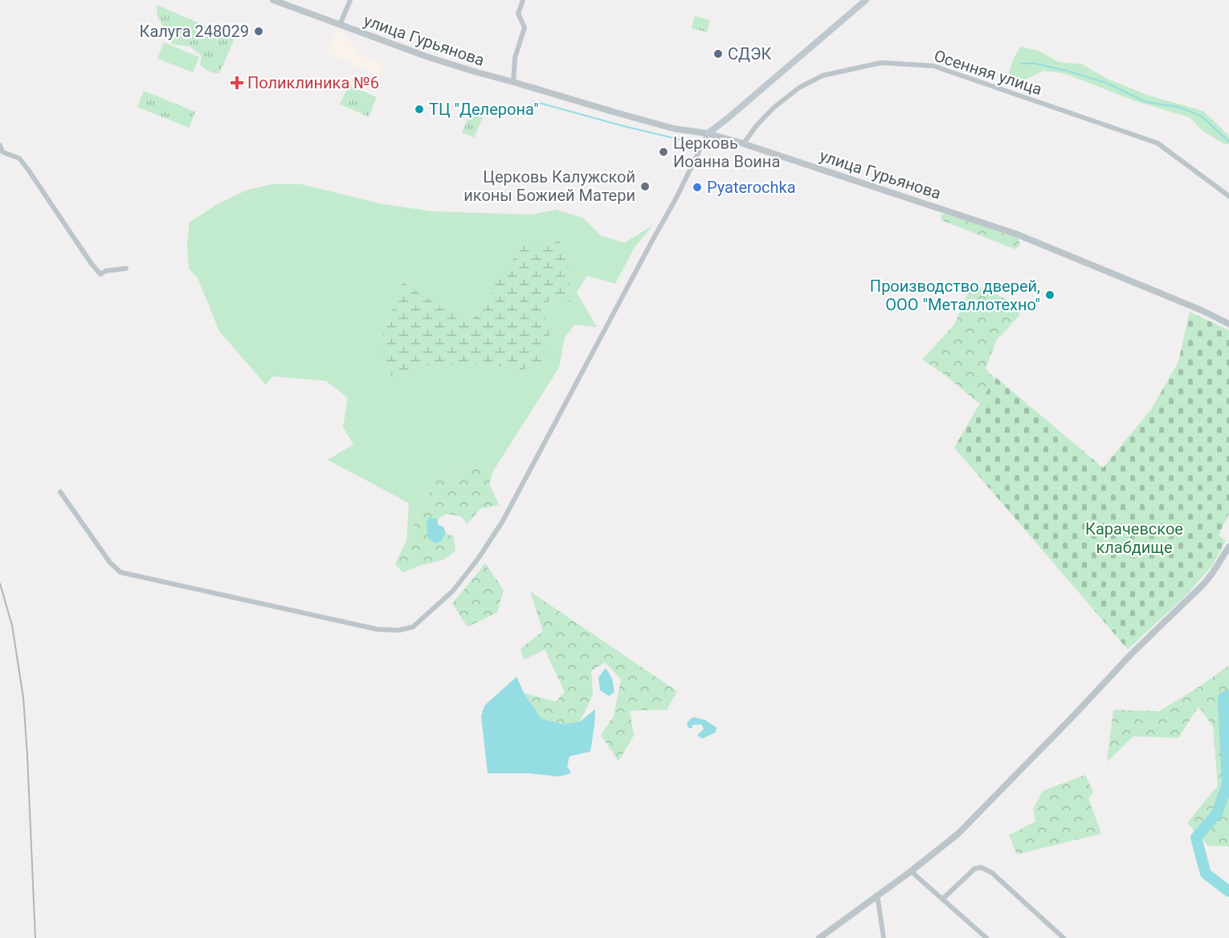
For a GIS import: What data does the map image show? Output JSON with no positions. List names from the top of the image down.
{
  "streets": {
    "street": ["улица Гурьянова", "Осенняя улица"]
  },
  "crossings": [
    ["улица Гурьянова", "Осенняя улица"]
  ],
  "parks": ["Карачевское клабдище"],
  "places": {
    "other": [
      "Калуга 248029",
      "СДЭК",
      "ТЦ \"Делерона\"",
      "Церковь Иоанна Воина",
      "Церковь Калужской иконы Божией Матери",
      "Pyaterochka",
      "Производство дверей, ООО \"Металлотехно\""
    ],
    "health": ["Поликлиника №6"]
  }
}
